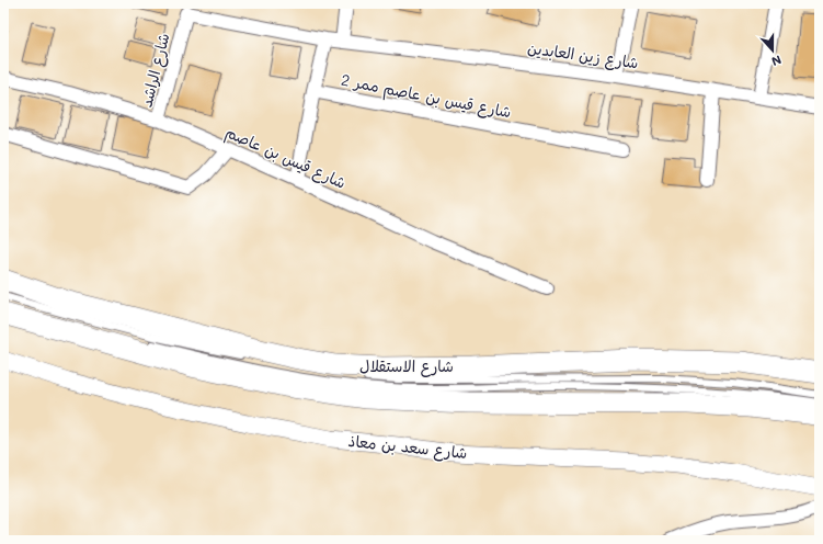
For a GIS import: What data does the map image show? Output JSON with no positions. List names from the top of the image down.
{
  "streets": {
    "highway": ["شارع الاستقلال"],
    "street": [
      "شارع زين العابدين",
      "شارع الراشد",
      "شارع قيس بن عاصم ممر 2",
      "شارع قيس بن عاصم",
      "شارع سعد بن معاذ"
    ]
  },
  "crossings": [
    ["شارع زين العابدين", "شارع الراشد"],
    ["شارع الراشد", "شارع قيس بن عاصم"]
  ],
  "north": "bottom"
}
